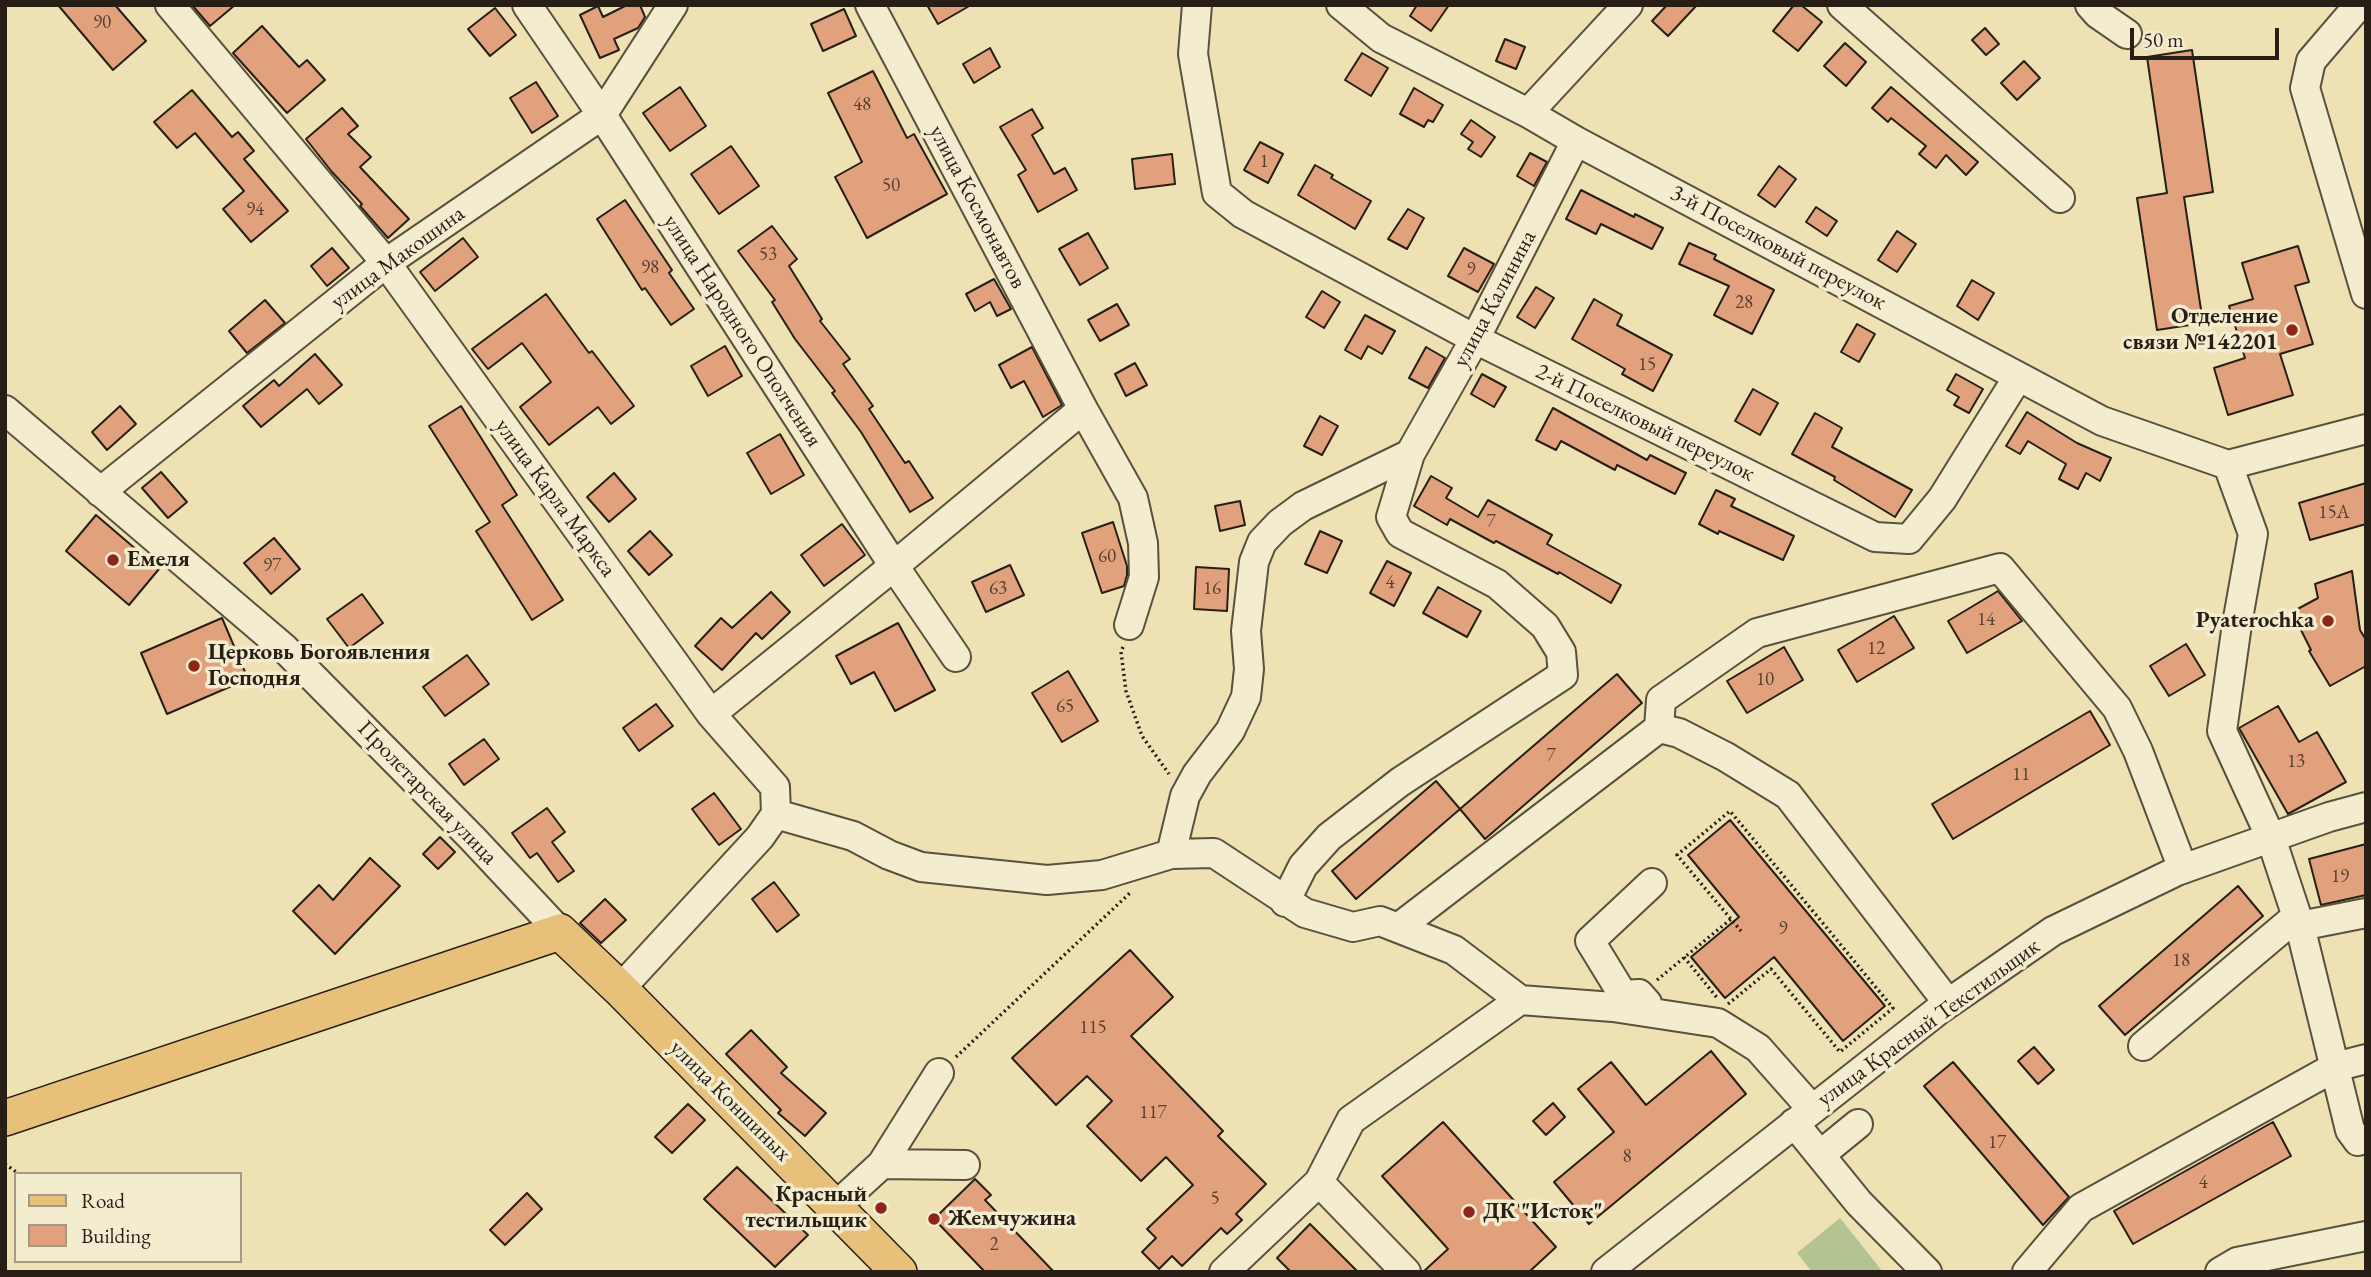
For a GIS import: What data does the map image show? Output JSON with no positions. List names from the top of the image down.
{
  "streets": {
    "main road": ["улица Коншиных"],
    "street": [
      "улица Космонавтов",
      "3-й Поселковый переулок",
      "улица Макошина",
      "улица Калинина",
      "улица Народного Ополчения",
      "2-й Поселковый переулок",
      "улица Карла Маркса",
      "Пролетарская улица",
      "улица Красный Текстильщик"
    ]
  },
  "crossings": [
    ["3-й Поселковый переулок", "улица Калинина"],
    ["3-й Поселковый переулок", "2-й Поселковый переулок"],
    ["улица Макошина", "улица Народного Ополчения"],
    ["улица Макошина", "улица Карла Маркса"],
    ["улица Макошина", "Пролетарская улица"],
    ["улица Калинина", "2-й Поселковый переулок"],
    ["Пролетарская улица", "улица Коншиных"]
  ],
  "places": [
    "Отделение связи №142201",
    "Емеля",
    "Pyaterochka",
    "Церковь Богоявления Господня",
    "Красный тестильщик",
    "ДК \"Исток\"",
    "Жемчужина"
  ],
  "house_numbers": [
    "90",
    "48",
    "1",
    "50",
    "94",
    "53",
    "98",
    "9",
    "28",
    "15",
    "15А",
    "7",
    "60",
    "97",
    "4",
    "63",
    "16",
    "14",
    "12",
    "10",
    "65",
    "7",
    "13",
    "11",
    "19",
    "9",
    "18",
    "115",
    "117",
    "17",
    "8",
    "4",
    "5",
    "2"
  ],
  "legend": ["Road", "Building"],
  "scale_bar": "50 m"
}
